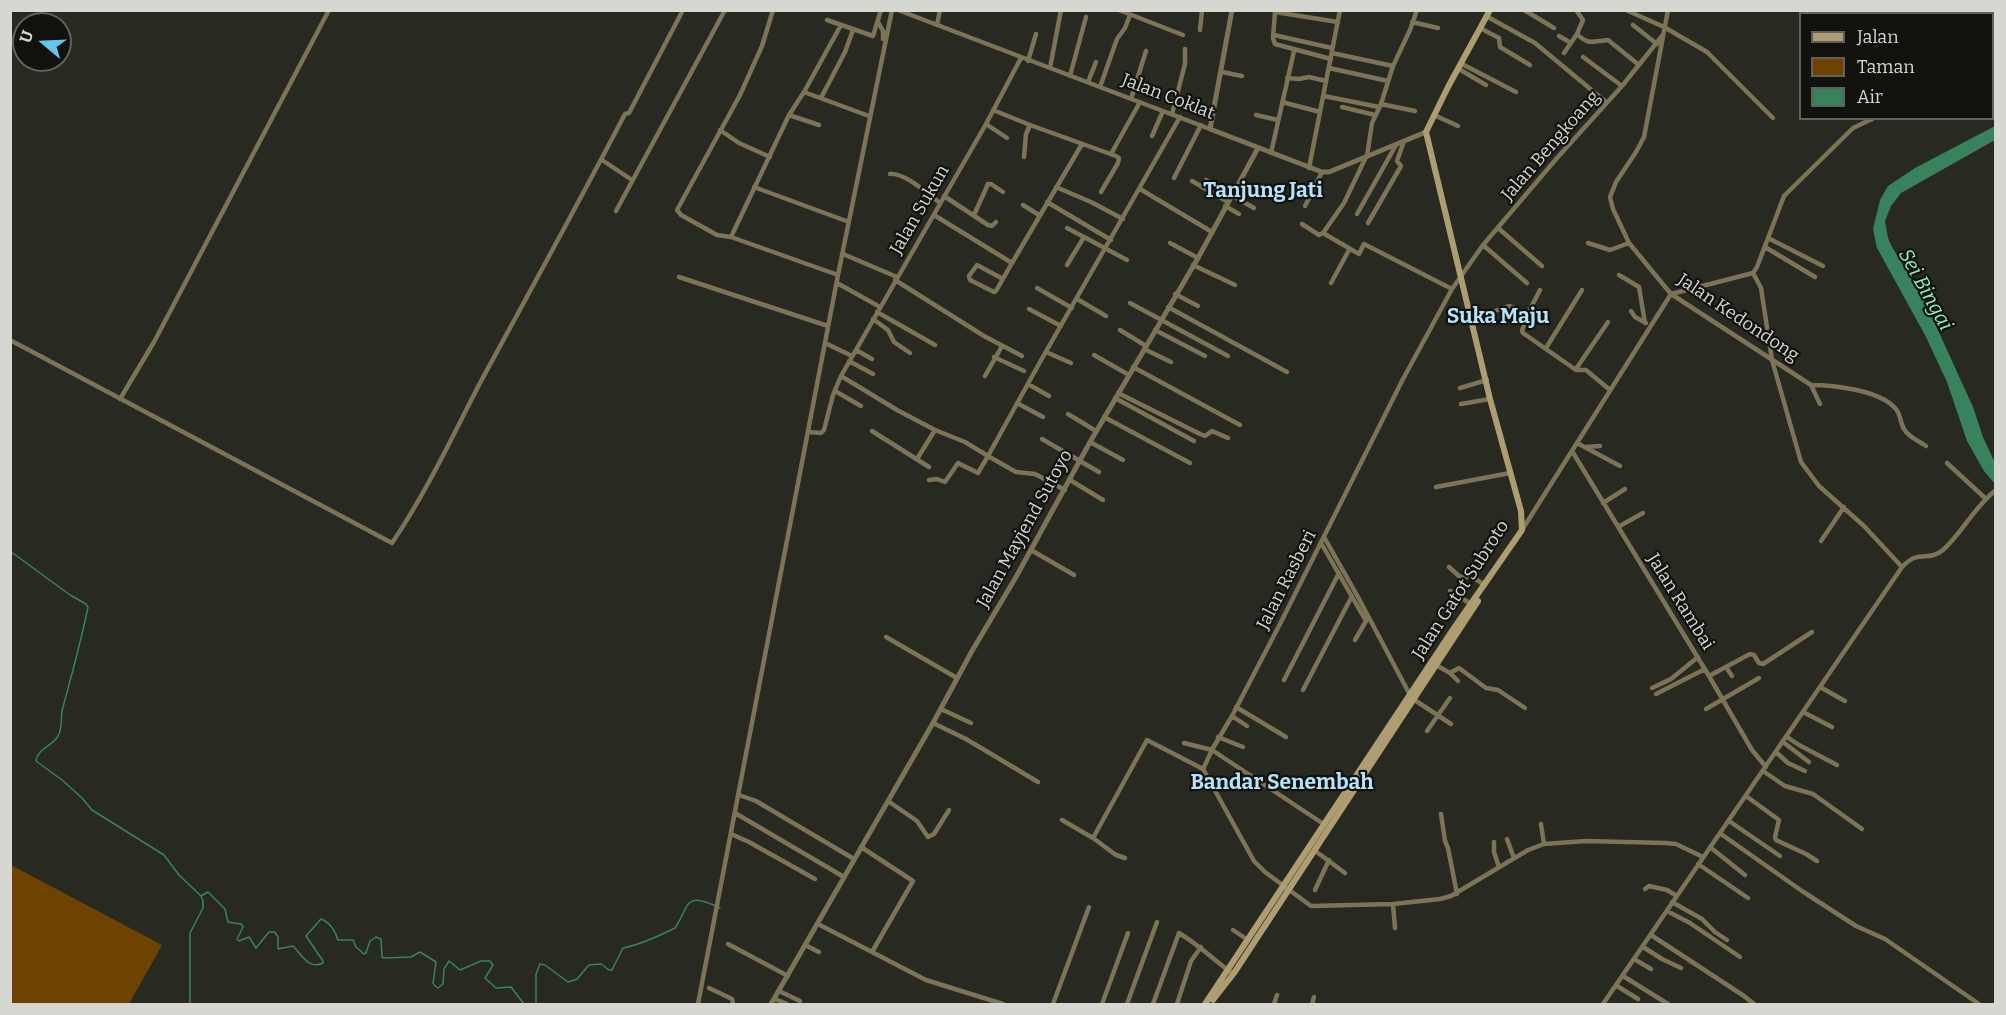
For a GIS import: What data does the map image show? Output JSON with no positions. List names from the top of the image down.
{
  "streets": {
    "main road": ["Jalan Gatot Subroto"],
    "street": [
      "Jalan Coklat",
      "Jalan Bengkoang",
      "Jalan Sukun",
      "Jalan Kedondong",
      "Jalan Mayjend Sutoyo",
      "Jalan Rasberi",
      "Jalan Rambai"
    ]
  },
  "crossings": [
    ["Jalan Coklat", "Jalan Sukun"],
    ["Jalan Coklat", "Jalan Mayjend Sutoyo"],
    ["Jalan Bengkoang", "Jalan Kedondong"],
    ["Jalan Bengkoang", "Jalan Rasberi"],
    ["Jalan Bengkoang", "Jalan Gatot Subroto"],
    ["Jalan Rasberi", "Jalan Gatot Subroto"]
  ],
  "districts": ["Tanjung Jati", "Suka Maju", "Bandar Senembah"],
  "water": ["Sei Bingai"],
  "legend": ["Jalan", "Taman", "Air"],
  "north": "left"
}
